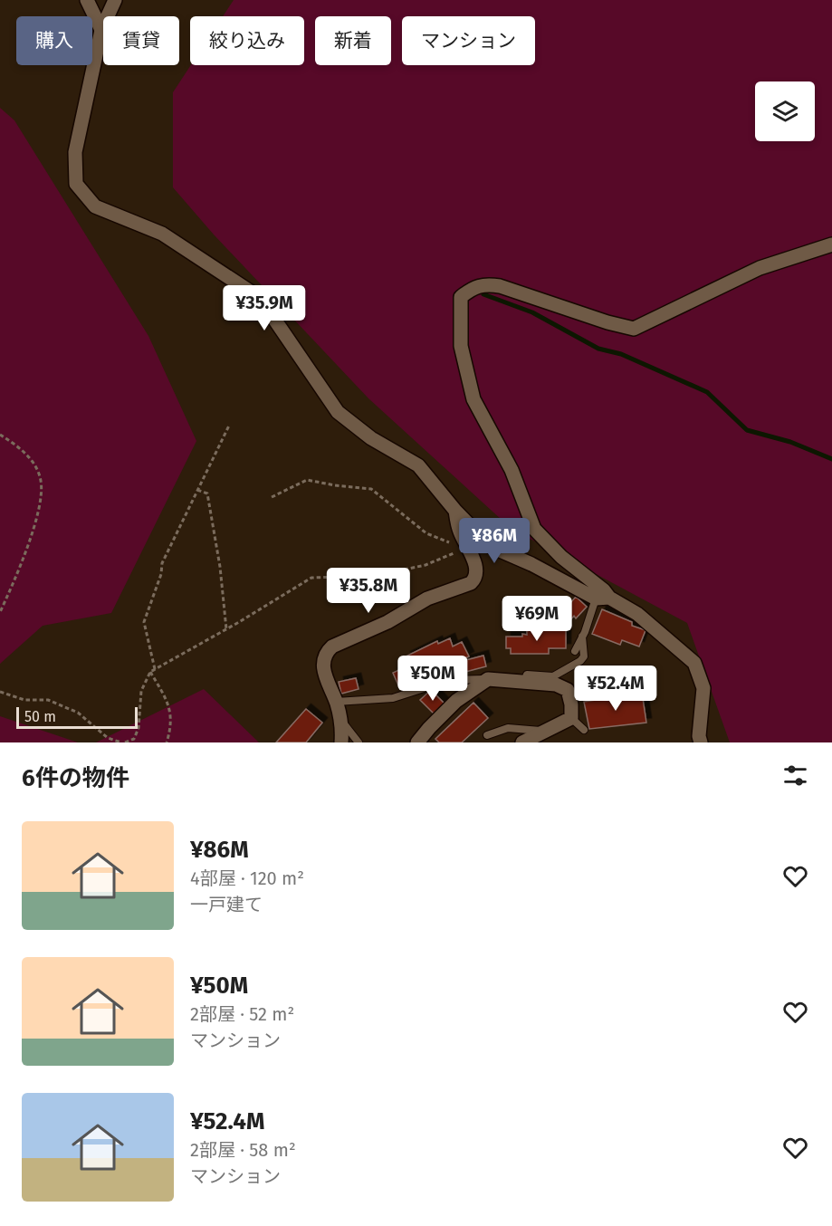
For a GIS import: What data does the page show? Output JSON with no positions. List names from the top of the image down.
{
  "scale_bar": "50 m",
  "page": {
    "chip": [
      "購入",
      "賃貸",
      "絞り込み",
      "新着",
      "マンション"
    ],
    "price": [
      "¥35.9M",
      "¥86M",
      "¥35.8M",
      "¥69M",
      "¥50M",
      "¥52.4M"
    ],
    "scale": "50 m",
    "heading": "6件の物件",
    "list": [
      {
        "name": "¥86M",
        "note": "4部屋 · 120 m² · 一戸建て"
      },
      {
        "name": "¥50M",
        "note": "2部屋 · 52 m² · マンション"
      },
      {
        "name": "¥52.4M",
        "note": "2部屋 · 58 m² · マンション"
      }
    ]
  }
}
